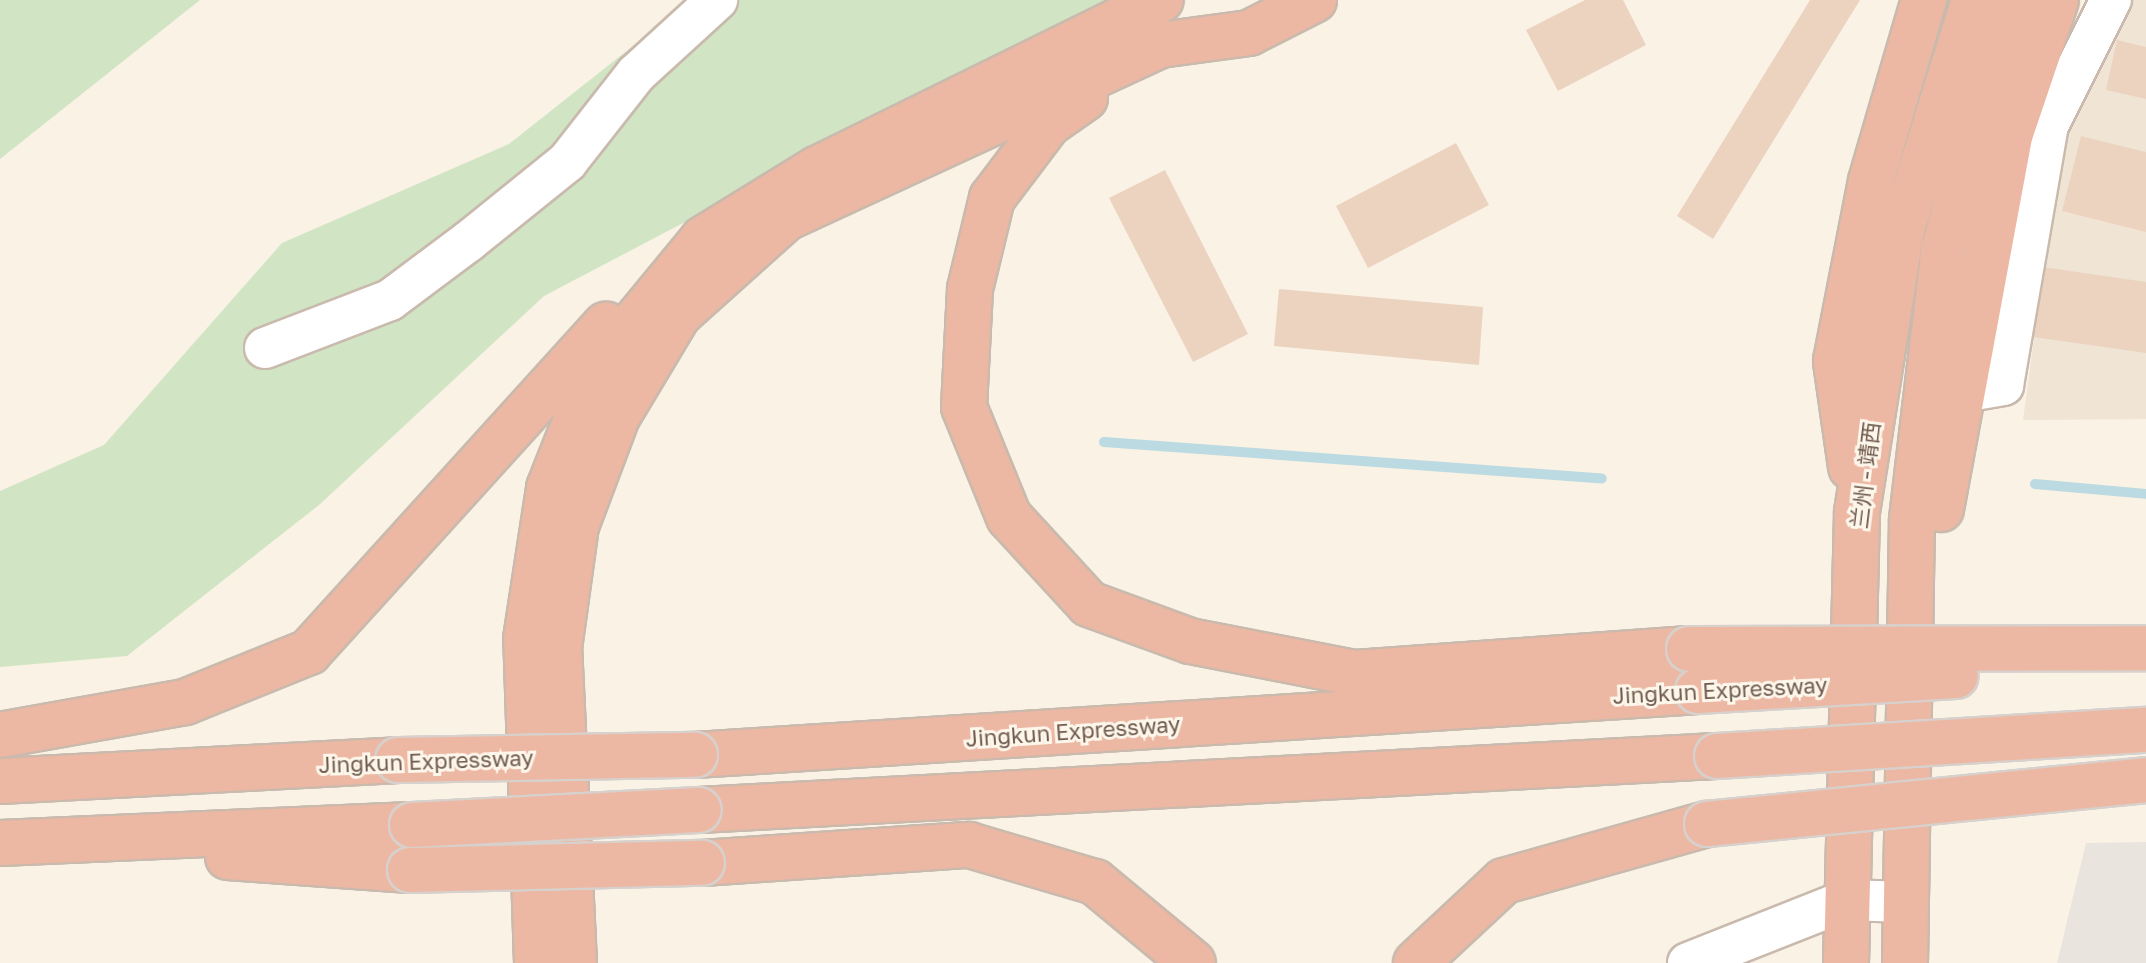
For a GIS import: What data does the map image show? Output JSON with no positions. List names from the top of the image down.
{
  "streets": {
    "highway": ["兰州 - 靖西", "Jingkun Expressway"]
  }
}
